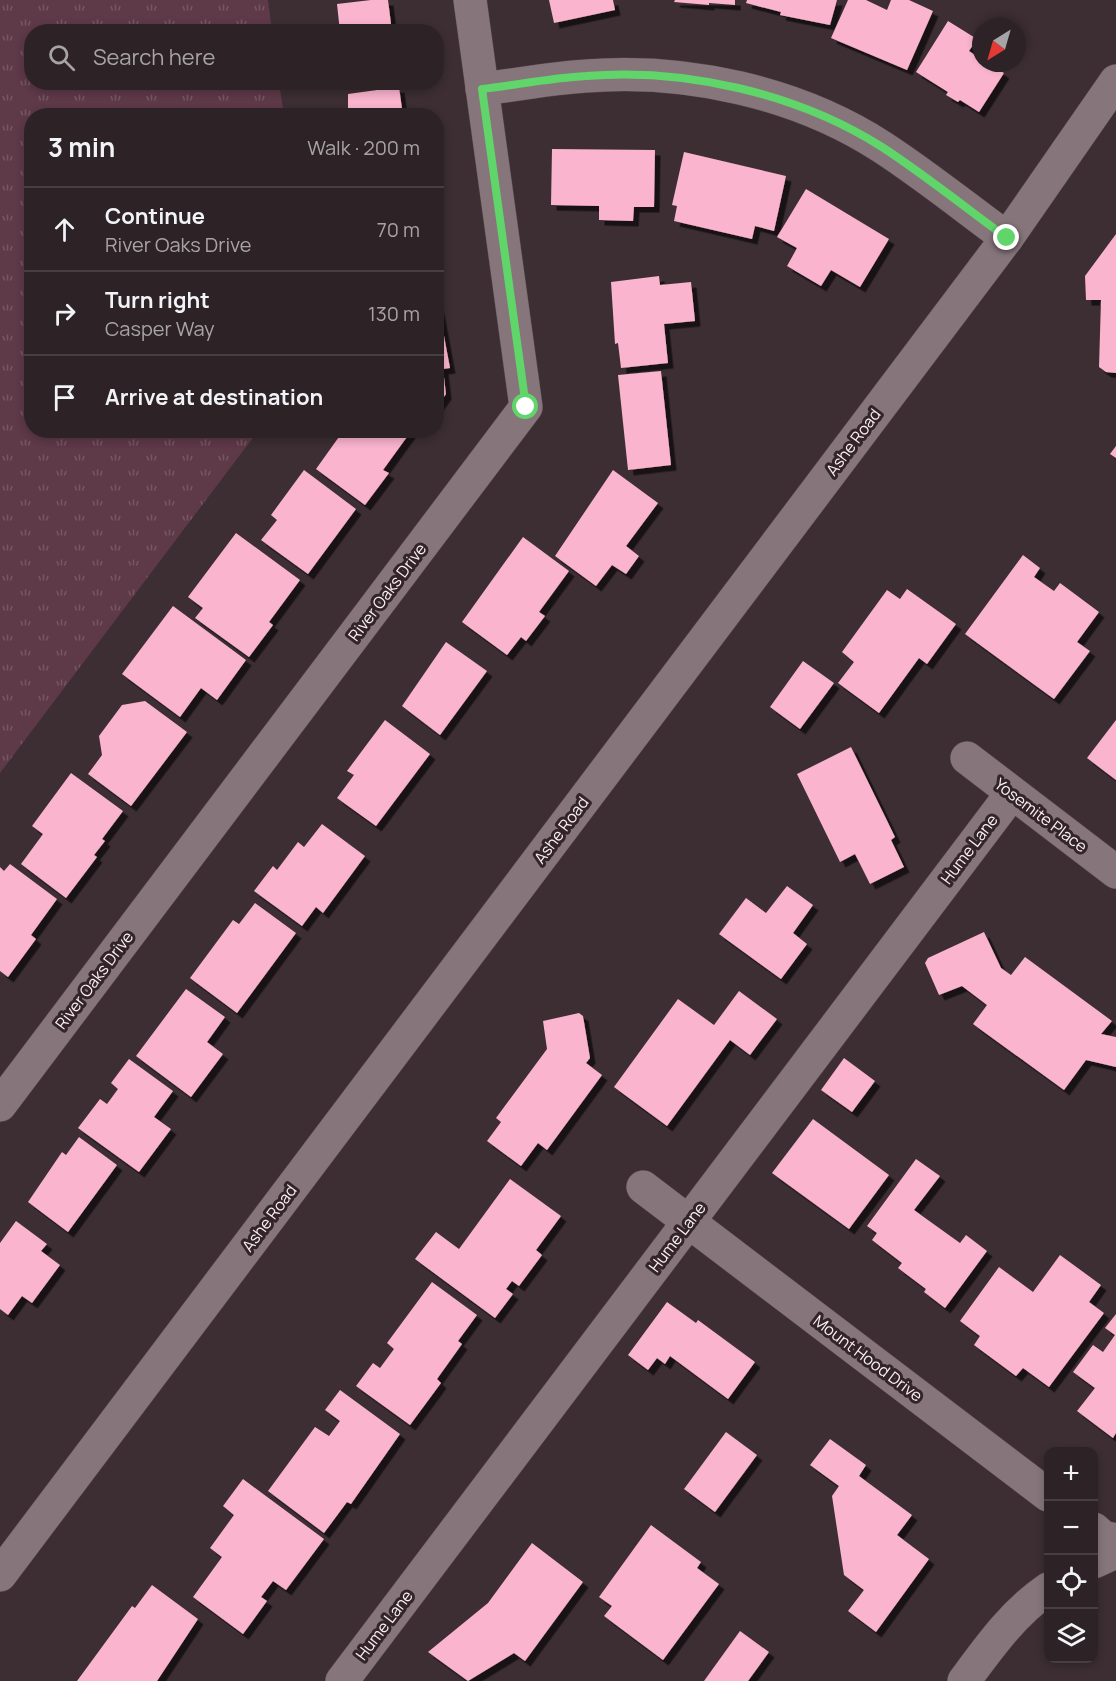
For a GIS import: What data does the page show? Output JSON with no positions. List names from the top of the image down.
{
  "streets": {
    "street": [
      "Ashe Road",
      "River Oaks Drive",
      "Yosemite Place",
      "Hume Lane",
      "Mount Hood Drive"
    ]
  },
  "crossings": [
    ["Yosemite Place", "Hume Lane"],
    ["Hume Lane", "Mount Hood Drive"]
  ],
  "north": "bottom left",
  "page": {
    "search": "Search here",
    "heading": ["3 min", "Walk · 200 m"],
    "list": [
      ["Continue", "River Oaks Drive", "70 m"],
      ["Turn right", "Casper Way", "130 m"],
      "Arrive at destination"
    ],
    "map_buttons": ["+", "−"]
  }
}
